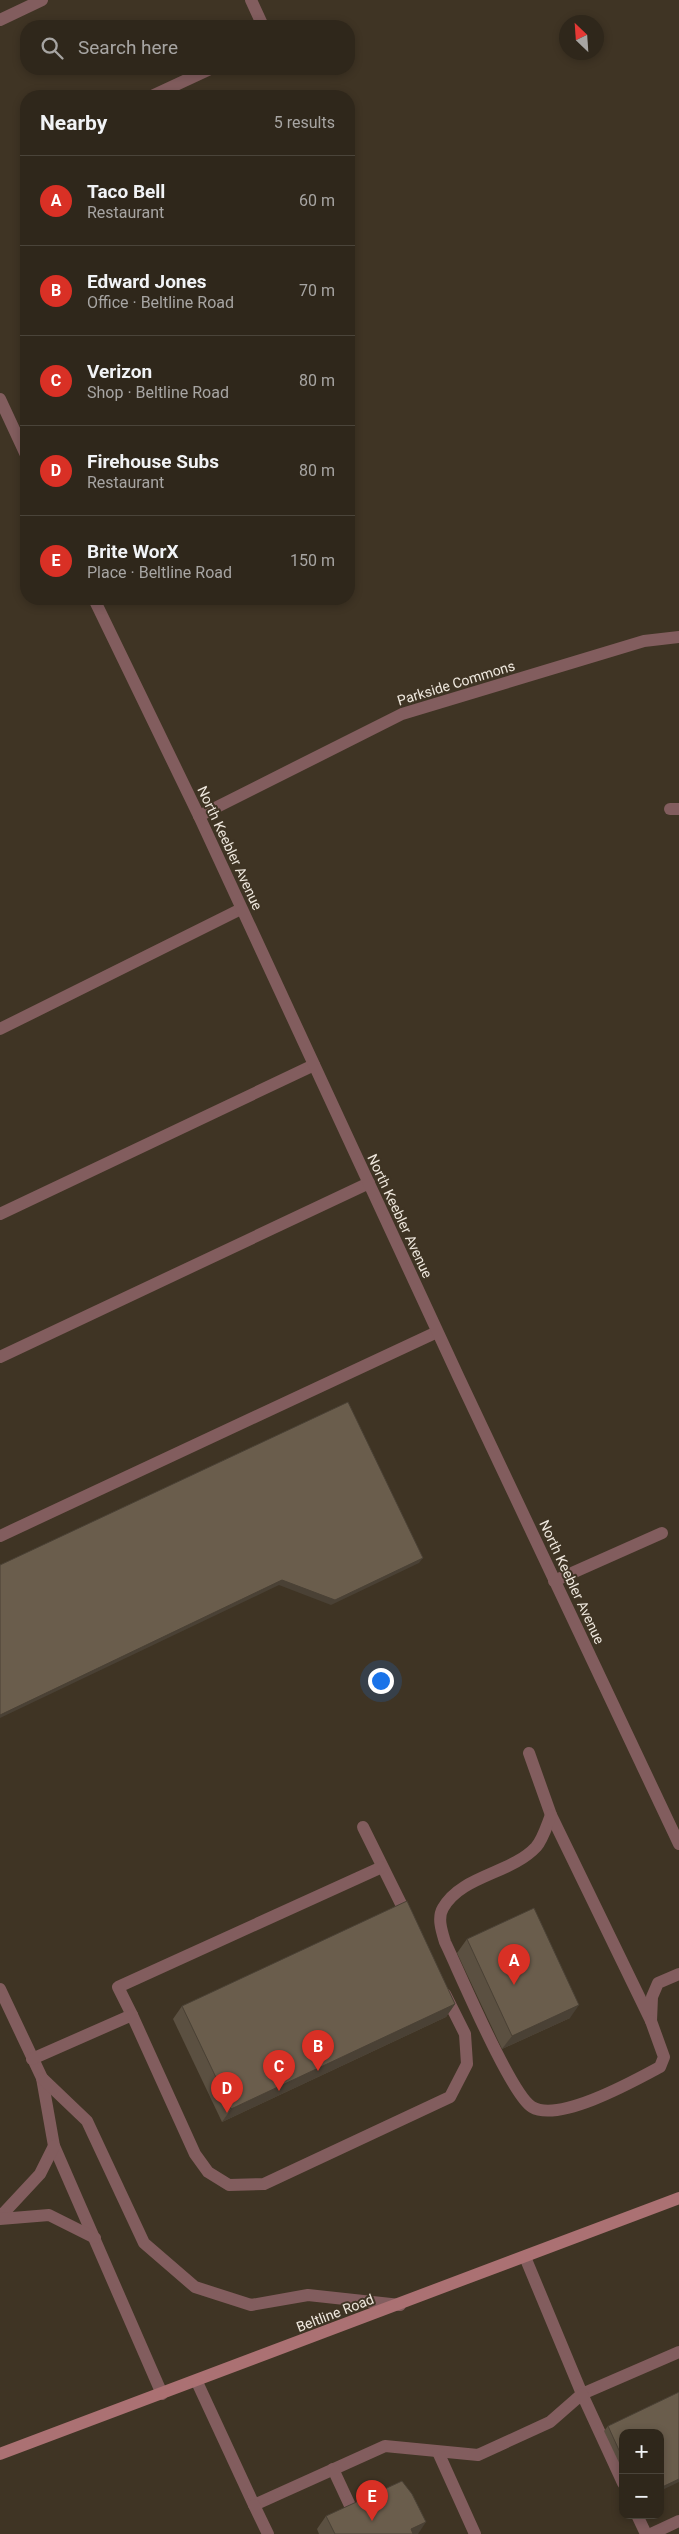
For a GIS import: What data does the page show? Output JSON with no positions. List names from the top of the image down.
{
  "streets": {
    "main road": ["Beltline Road"],
    "street": ["Parkside Commons", "North Keebler Avenue"]
  },
  "crossings": [
    ["Parkside Commons", "North Keebler Avenue"]
  ],
  "north": "top left",
  "page": {
    "search": "Search here",
    "heading": ["Nearby", "5 results"],
    "list": [
      {
        "mark": "A",
        "name": "Taco Bell",
        "note": "Restaurant",
        "value": "60 m"
      },
      {
        "mark": "B",
        "name": "Edward Jones",
        "note": "Office · Beltline Road",
        "value": "70 m"
      },
      {
        "mark": "C",
        "name": "Verizon",
        "note": "Shop · Beltline Road",
        "value": "80 m"
      },
      {
        "mark": "D",
        "name": "Firehouse Subs",
        "note": "Restaurant",
        "value": "80 m"
      },
      {
        "mark": "E",
        "name": "Brite WorX",
        "note": "Place · Beltline Road",
        "value": "150 m"
      }
    ],
    "pins": [
      "A",
      "B",
      "C",
      "D",
      "E"
    ],
    "map_buttons": ["+", "−"]
  }
}
